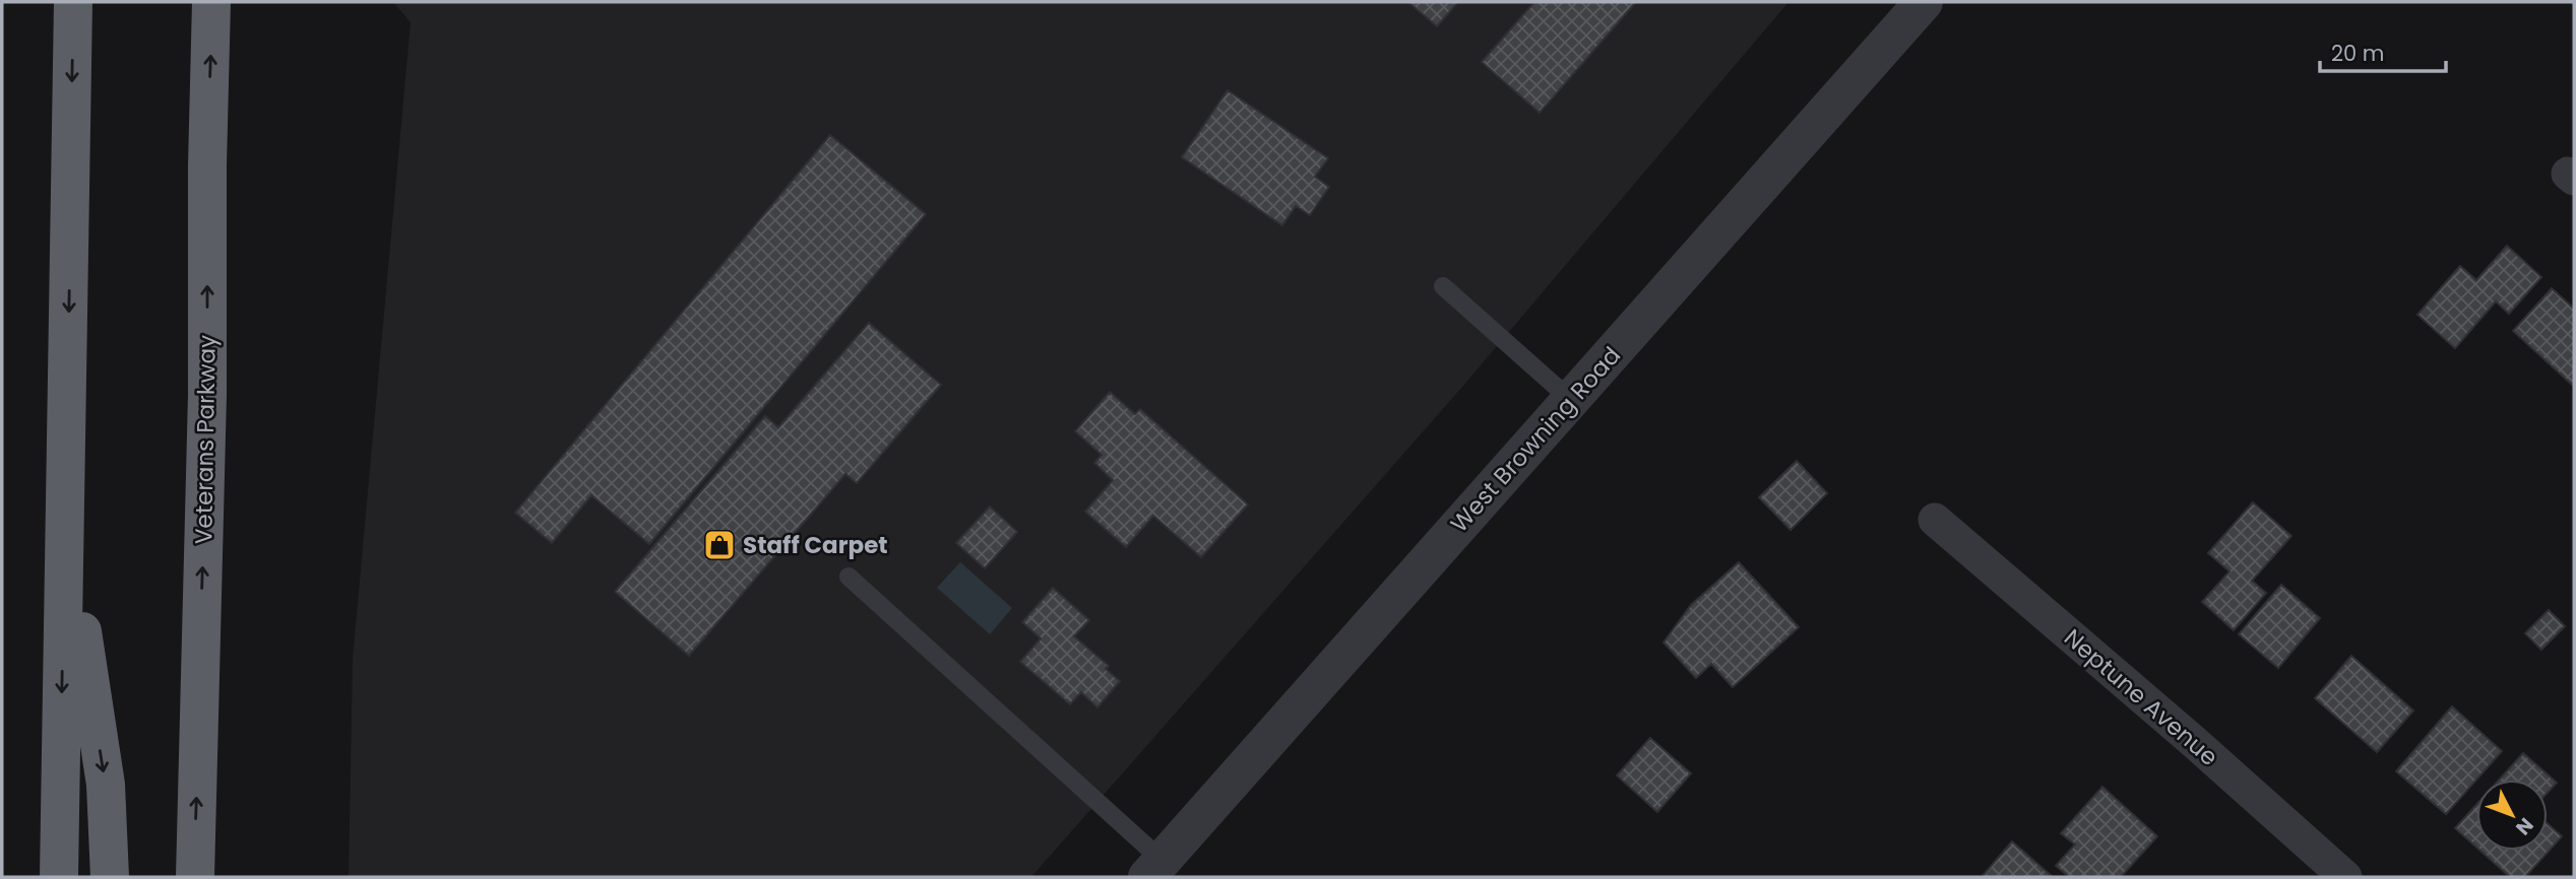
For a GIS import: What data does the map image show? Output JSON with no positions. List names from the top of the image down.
{
  "streets": {
    "highway": ["Veterans Parkway"],
    "street": ["West Browning Road", "Neptune Avenue"]
  },
  "places": {
    "shop": ["Staff Carpet"]
  },
  "scale_bar": "20 m",
  "north": "bottom right"
}
